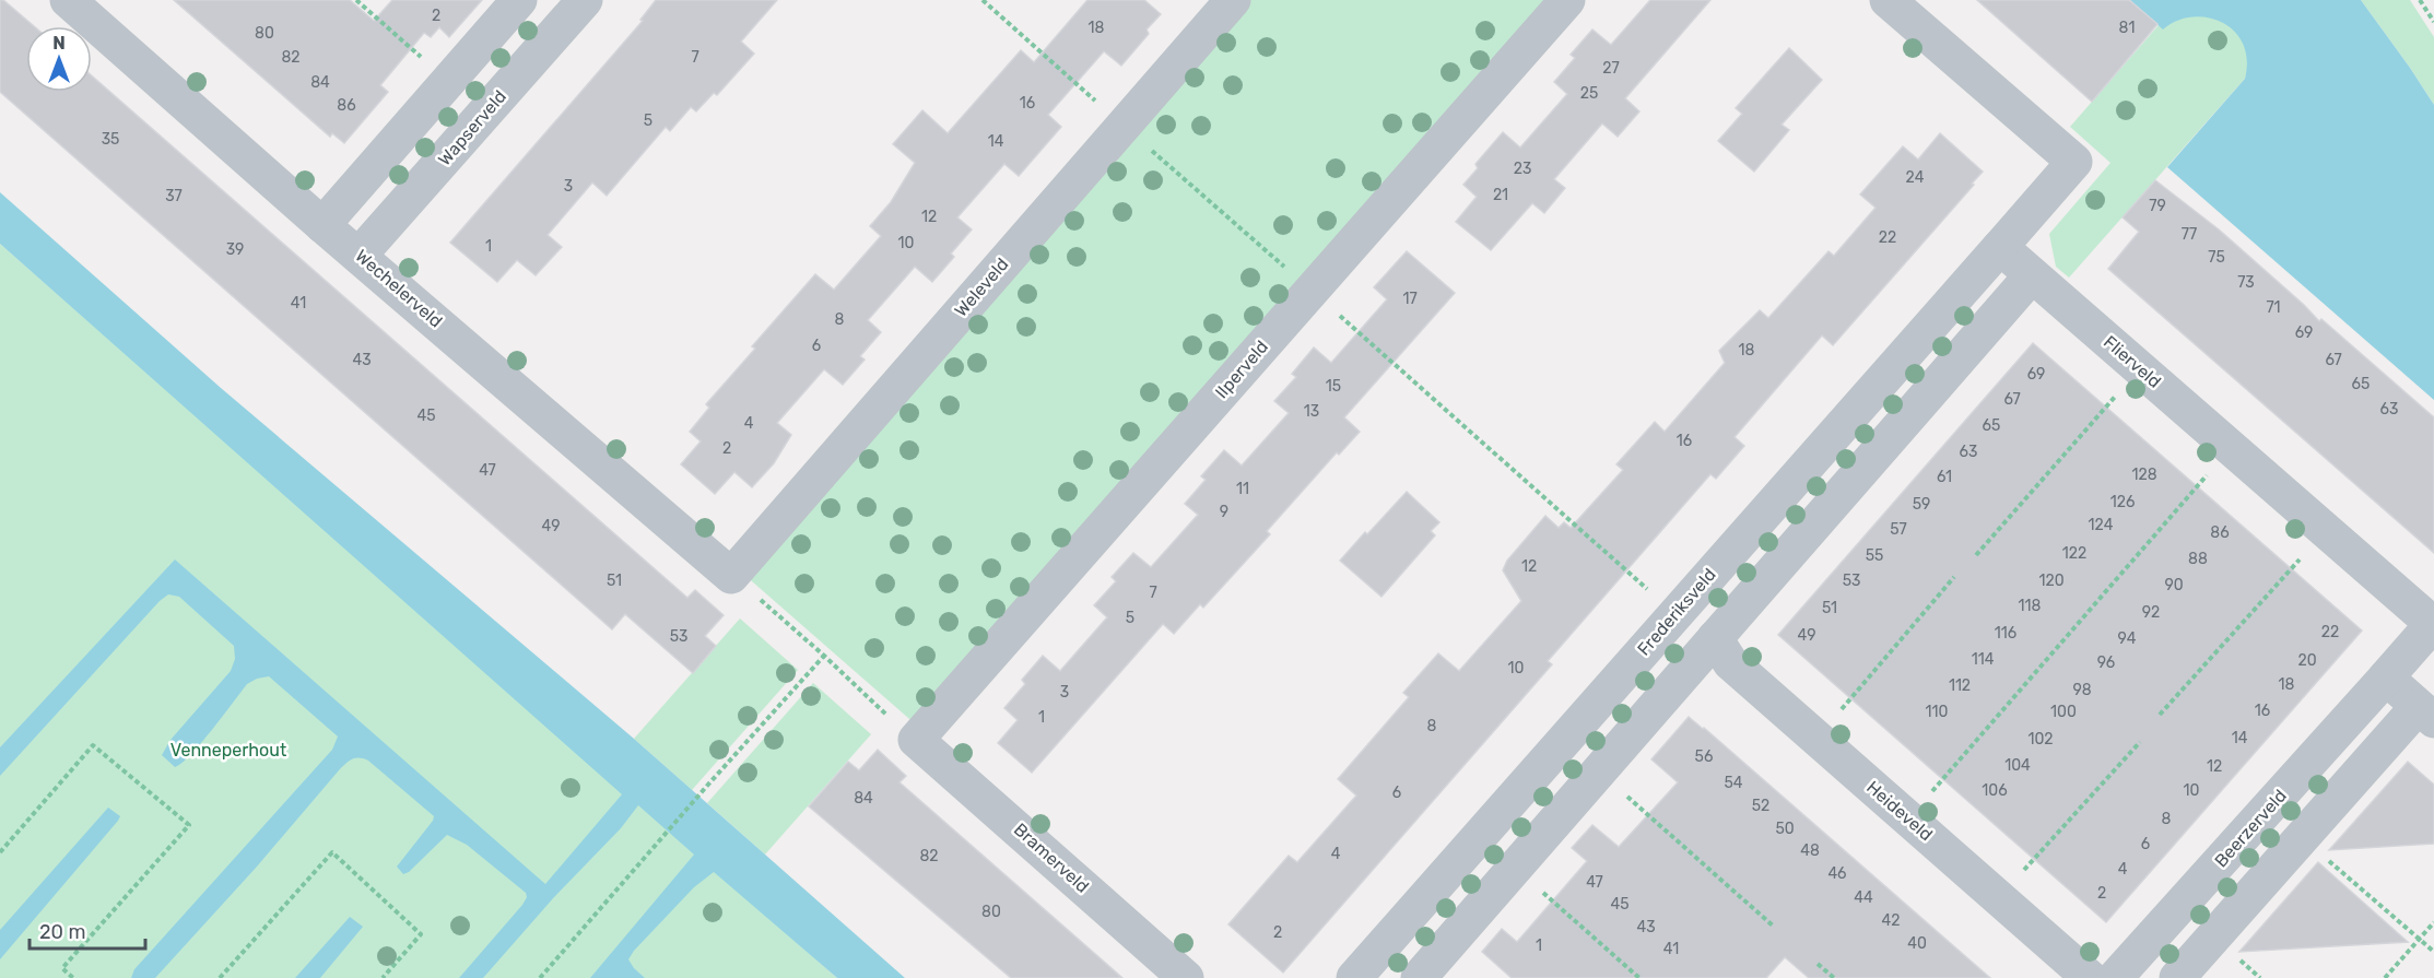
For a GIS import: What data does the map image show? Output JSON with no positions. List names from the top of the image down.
{
  "streets": {
    "street": [
      "Wapserveld",
      "Weleveld",
      "Wechelerveld",
      "Flierveld",
      "Ilperveld",
      "Frederiksveld",
      "Heideveld",
      "Beerzerveld",
      "Bramerveld"
    ]
  },
  "crossings": [
    ["Wapserveld", "Wechelerveld"],
    ["Weleveld", "Wechelerveld"],
    ["Flierveld", "Frederiksveld"],
    ["Flierveld", "Beerzerveld"],
    ["Ilperveld", "Bramerveld"]
  ],
  "parks": ["Venneperhout"],
  "house_numbers": [
    "2",
    "18",
    "81",
    "80",
    "82",
    "7",
    "27",
    "84",
    "25",
    "16",
    "86",
    "5",
    "35",
    "14",
    "23",
    "24",
    "3",
    "21",
    "37",
    "79",
    "12",
    "77",
    "22",
    "10",
    "1",
    "39",
    "75",
    "73",
    "17",
    "41",
    "71",
    "8",
    "69",
    "6",
    "18",
    "43",
    "67",
    "69",
    "65",
    "15",
    "67",
    "63",
    "13",
    "45",
    "4",
    "65",
    "16",
    "2",
    "63",
    "47",
    "128",
    "61",
    "11",
    "126",
    "59",
    "9",
    "124",
    "49",
    "57",
    "86",
    "122",
    "55",
    "88",
    "12",
    "51",
    "53",
    "120",
    "90",
    "7",
    "118",
    "51",
    "92",
    "5",
    "22",
    "116",
    "49",
    "53",
    "94",
    "114",
    "20",
    "96",
    "10",
    "18",
    "112",
    "98",
    "3",
    "16",
    "110",
    "100",
    "1",
    "8",
    "14",
    "102",
    "56",
    "104",
    "12",
    "54",
    "106",
    "10",
    "6",
    "84",
    "52",
    "8",
    "50",
    "6",
    "48",
    "4",
    "82",
    "4",
    "46",
    "47",
    "2",
    "44",
    "45",
    "80",
    "42",
    "43",
    "2",
    "40",
    "1",
    "41"
  ],
  "scale_bar": "20 m",
  "north": "top"
}
